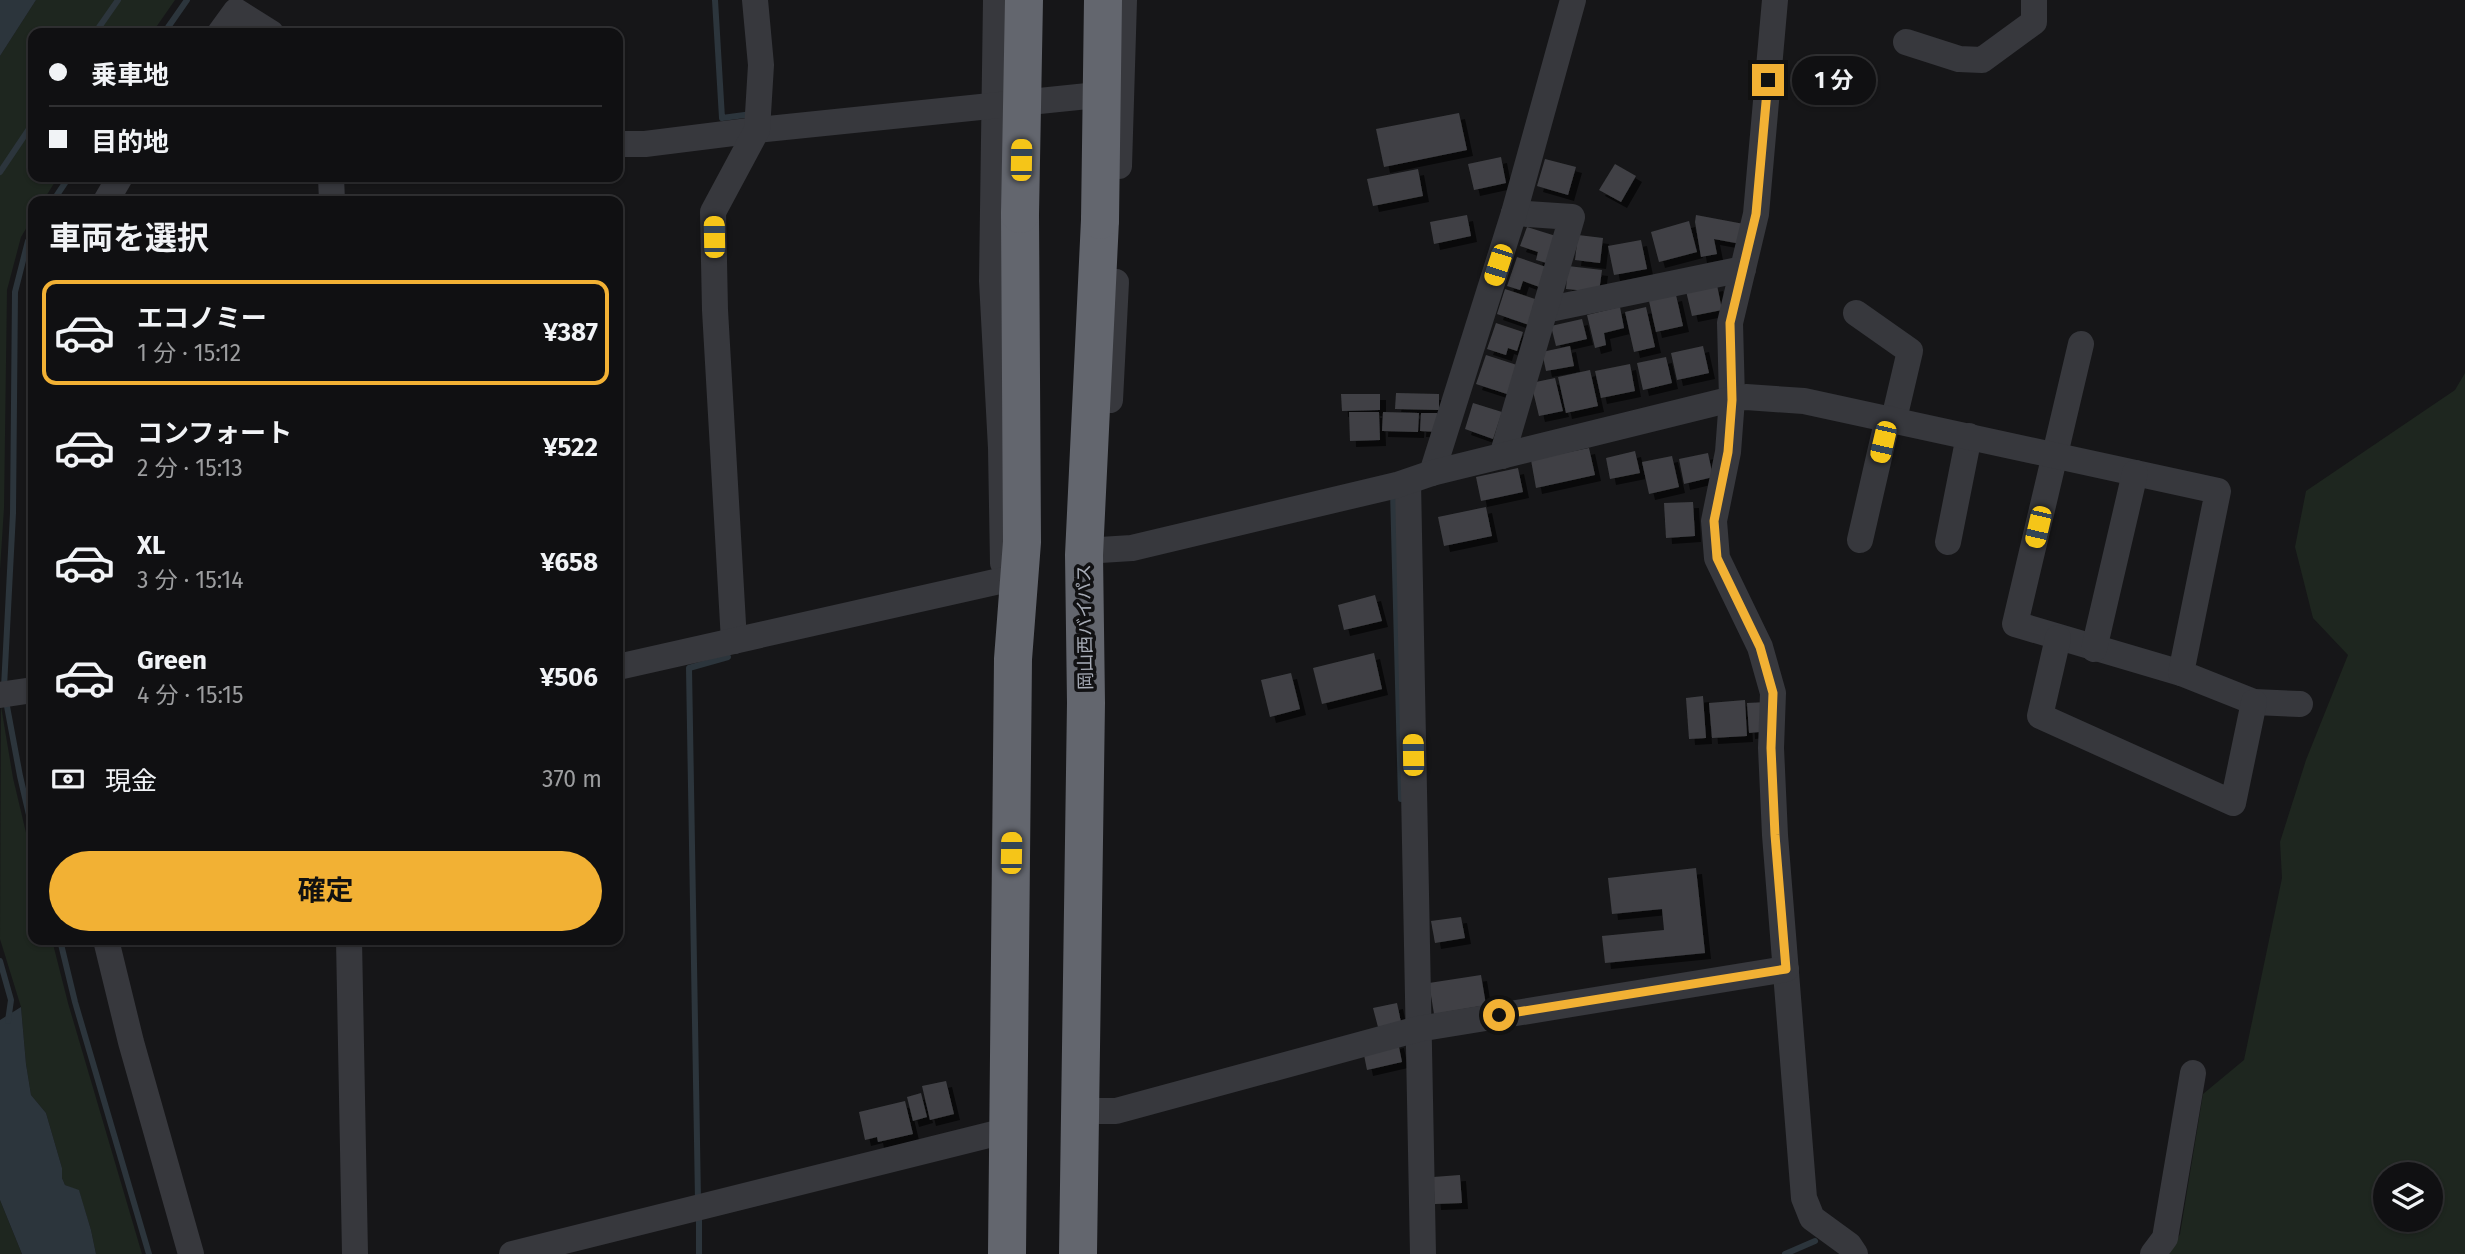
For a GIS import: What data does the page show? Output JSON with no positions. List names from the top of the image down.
{
  "streets": {
    "highway": ["岡山西バイパス"]
  },
  "page": {
    "banner": ["乗車地", "目的地"],
    "bubble": "1 分",
    "heading": "車両を選択",
    "list": [
      {
        "name": "エコノミー",
        "note": "1 分 · 15:12",
        "value": "¥387"
      },
      {
        "name": "コンフォート",
        "note": "2 分 · 15:13",
        "value": "¥522"
      },
      {
        "name": "XL",
        "note": "3 分 · 15:14",
        "value": "¥658"
      },
      {
        "name": "Green",
        "note": "4 分 · 15:15",
        "value": "¥506"
      }
    ],
    "pay": ["現金", "370 m"],
    "buttons": "確定"
  }
}
